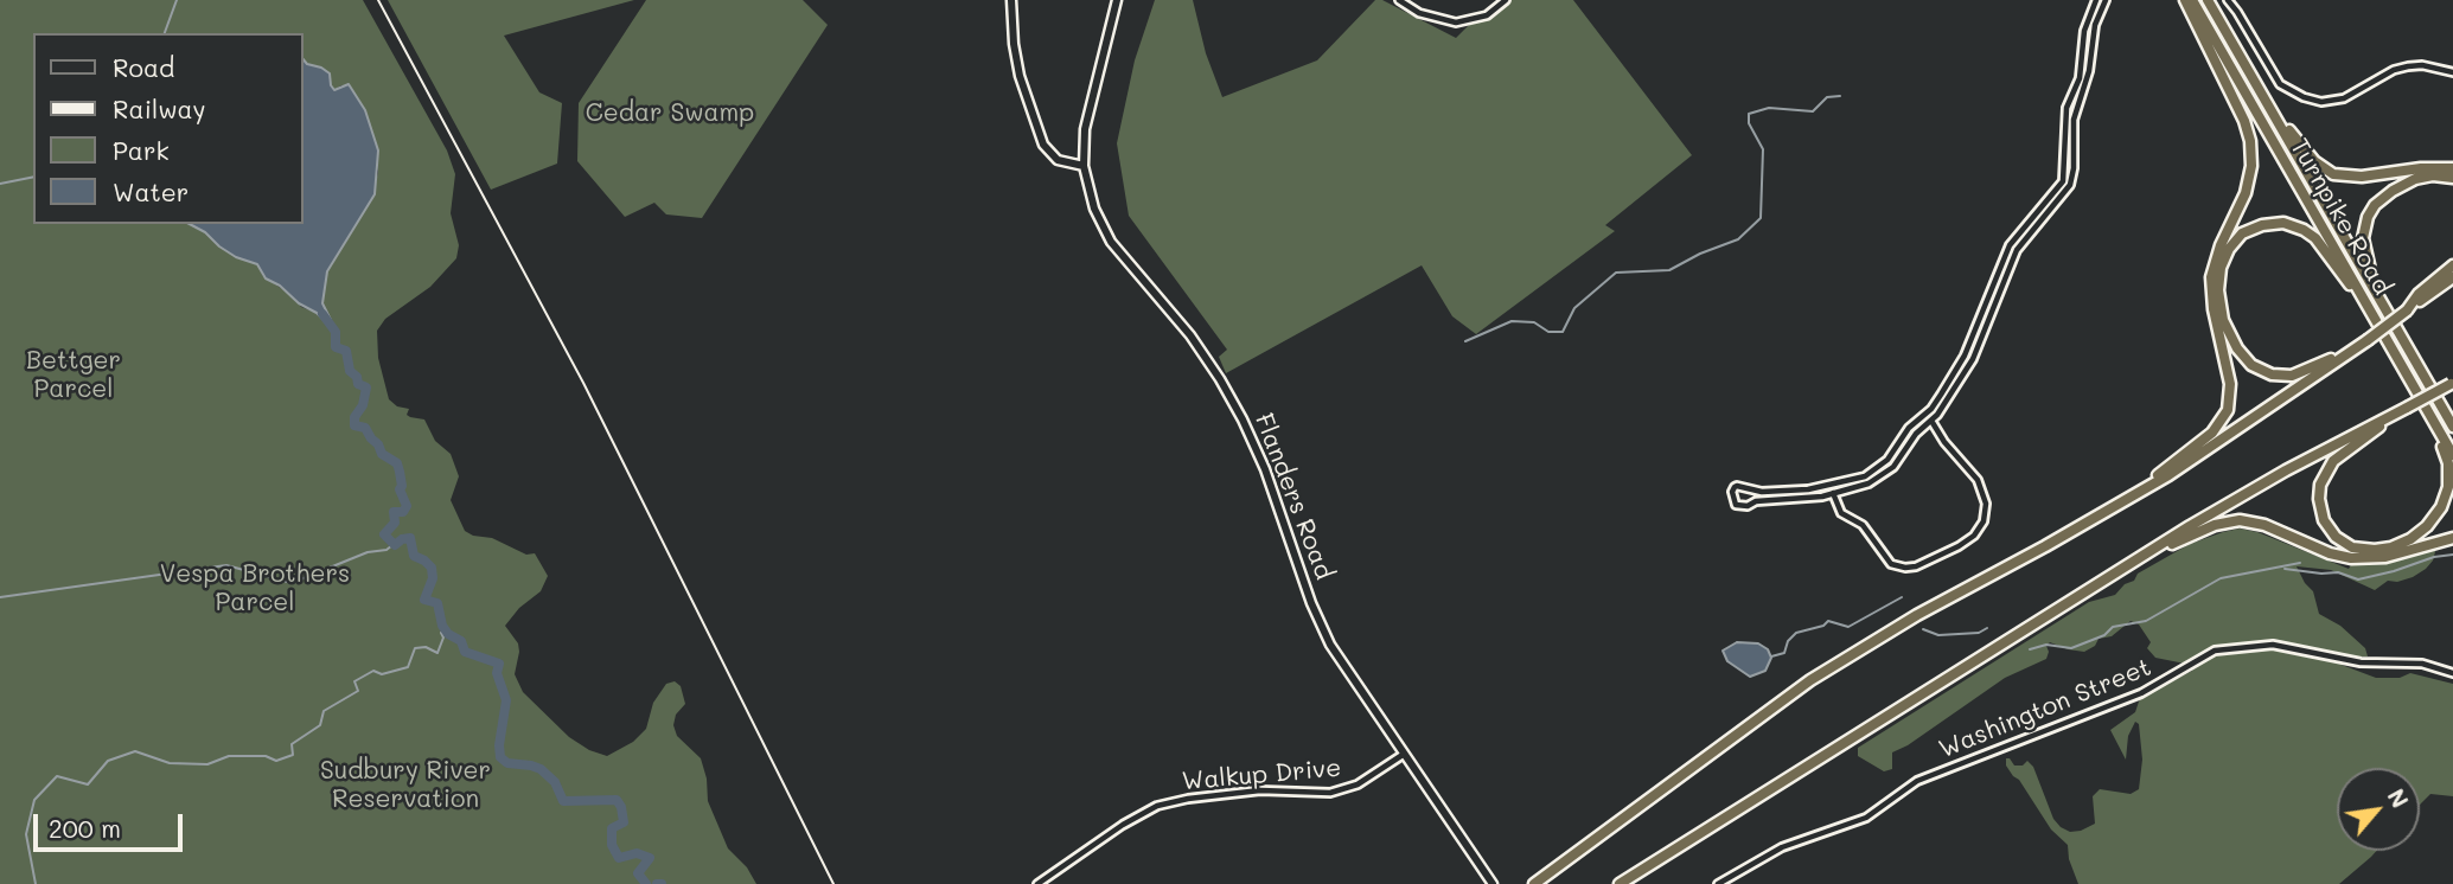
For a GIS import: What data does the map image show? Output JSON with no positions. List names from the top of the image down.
{
  "streets": {
    "highway": ["Turnpike Road"],
    "main road": ["Flanders Road"],
    "street": ["Washington Street", "Walkup Drive"]
  },
  "crossings": [
    ["Flanders Road", "Walkup Drive"]
  ],
  "parks": [
    "Cedar Swamp",
    "Bettger Parcel",
    "Vespa Brothers Parcel",
    "Sudbury River Reservation"
  ],
  "legend": [
    "Road",
    "Railway",
    "Park",
    "Water"
  ],
  "scale_bar": "200 m",
  "north": "top right"
}
